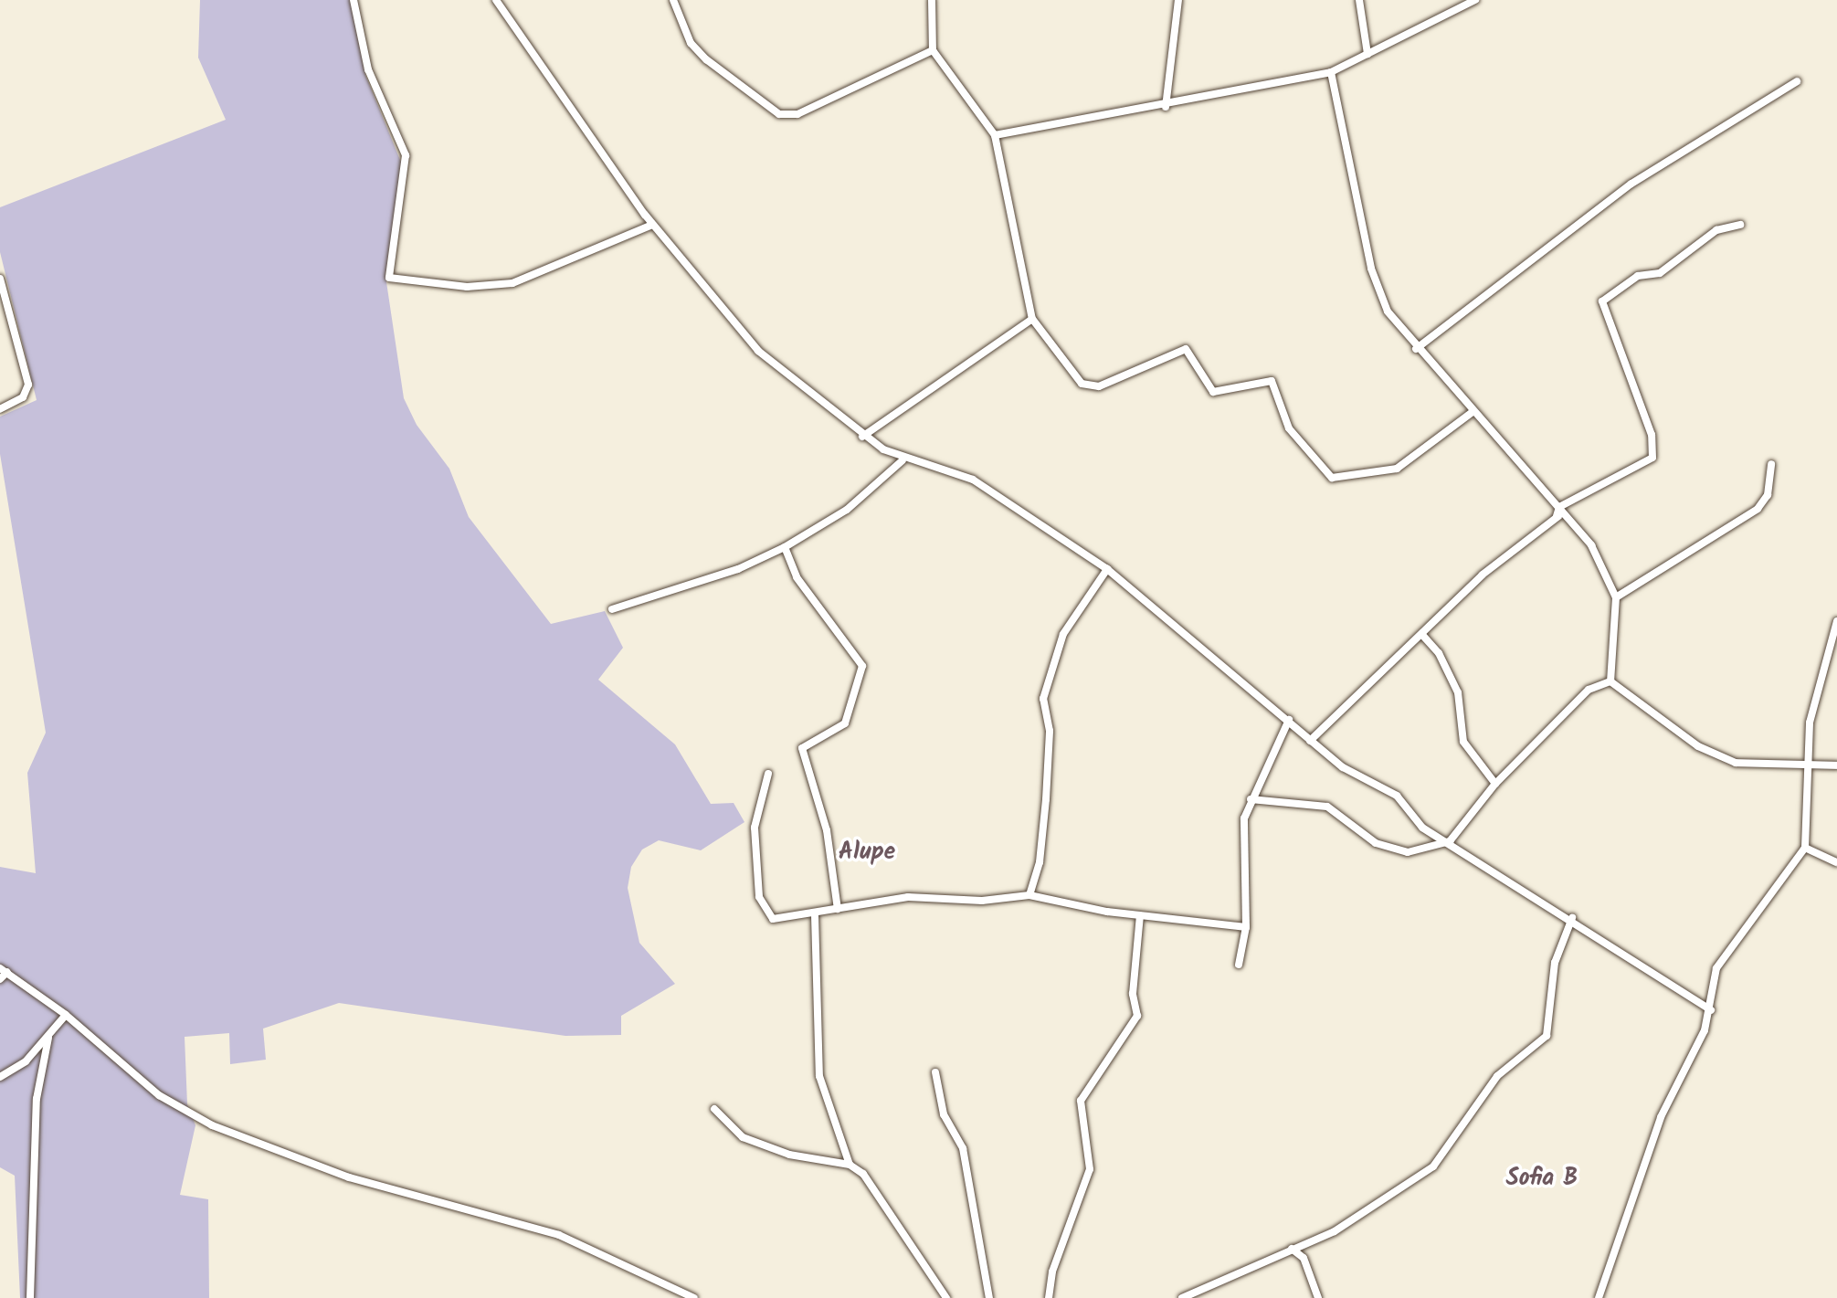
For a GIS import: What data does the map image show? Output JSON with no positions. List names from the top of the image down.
{
  "districts": ["Alupe", "Sofia B"]
}
